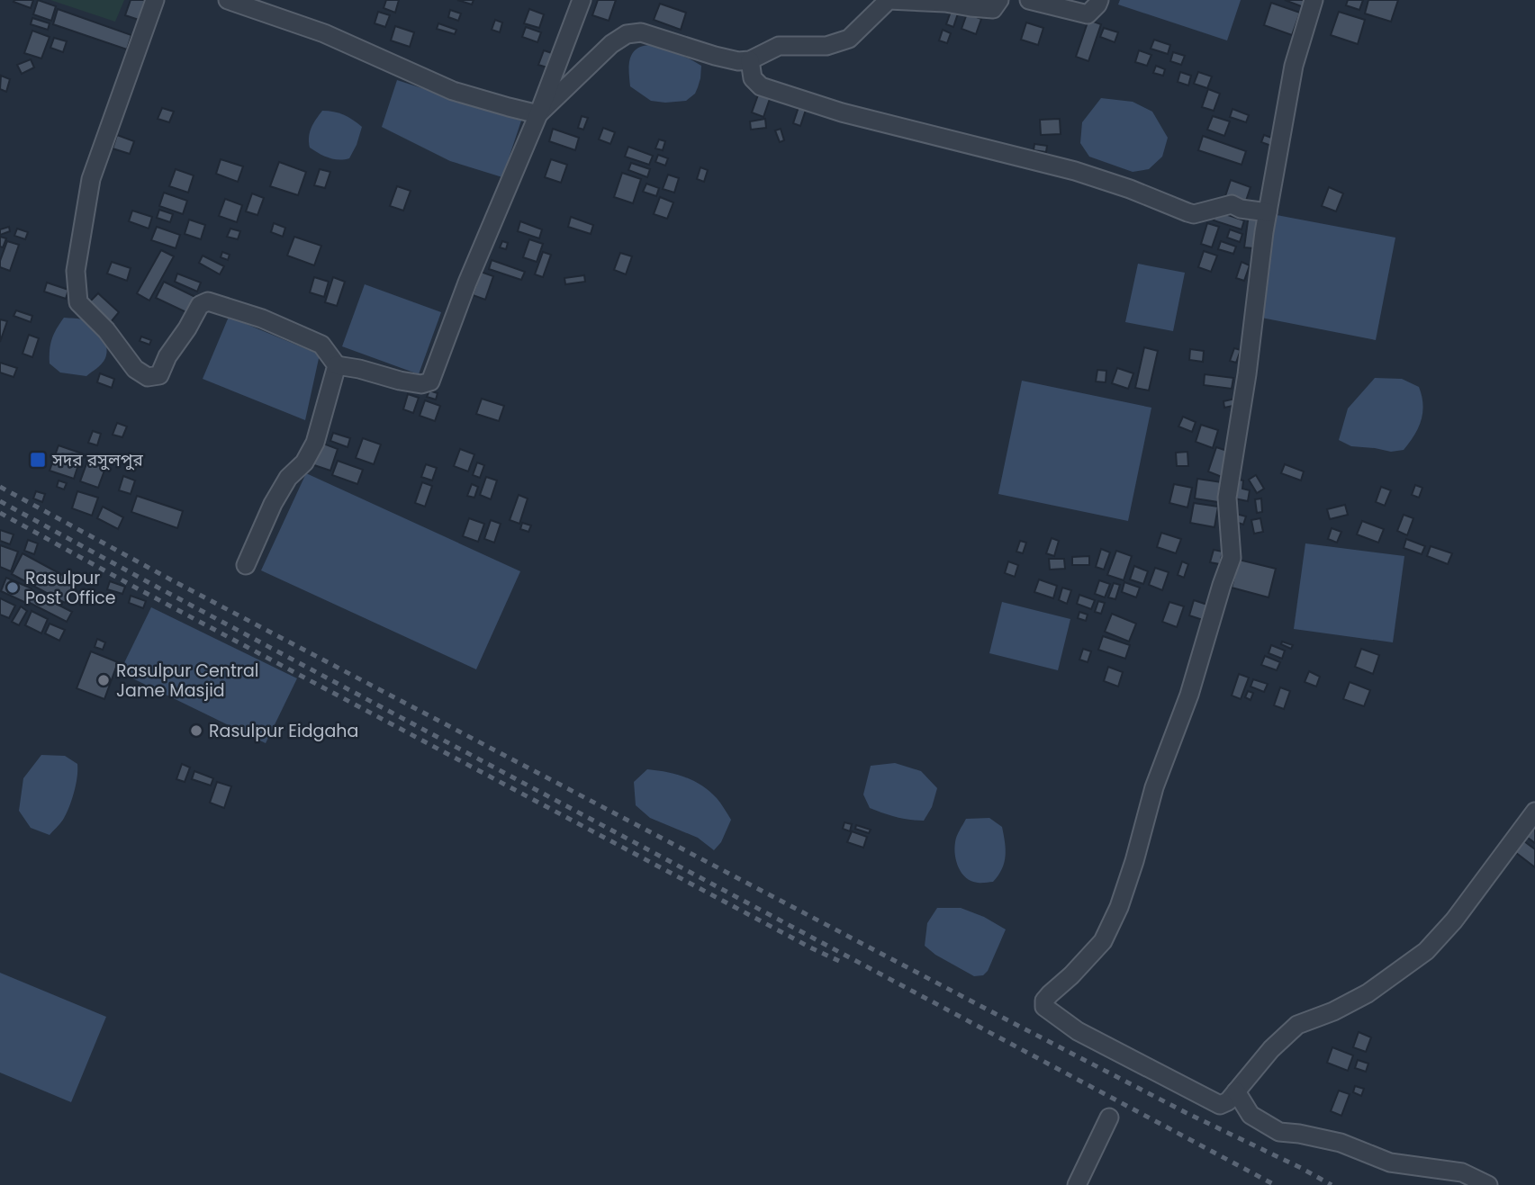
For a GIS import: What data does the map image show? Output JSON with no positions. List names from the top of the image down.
{
  "places": {
    "transit": ["সদর রসুলপুর"],
    "other": ["Rasulpur Post Office", "Rasulpur Central Jame Masjid", "Rasulpur Eidgaha"]
  }
}
